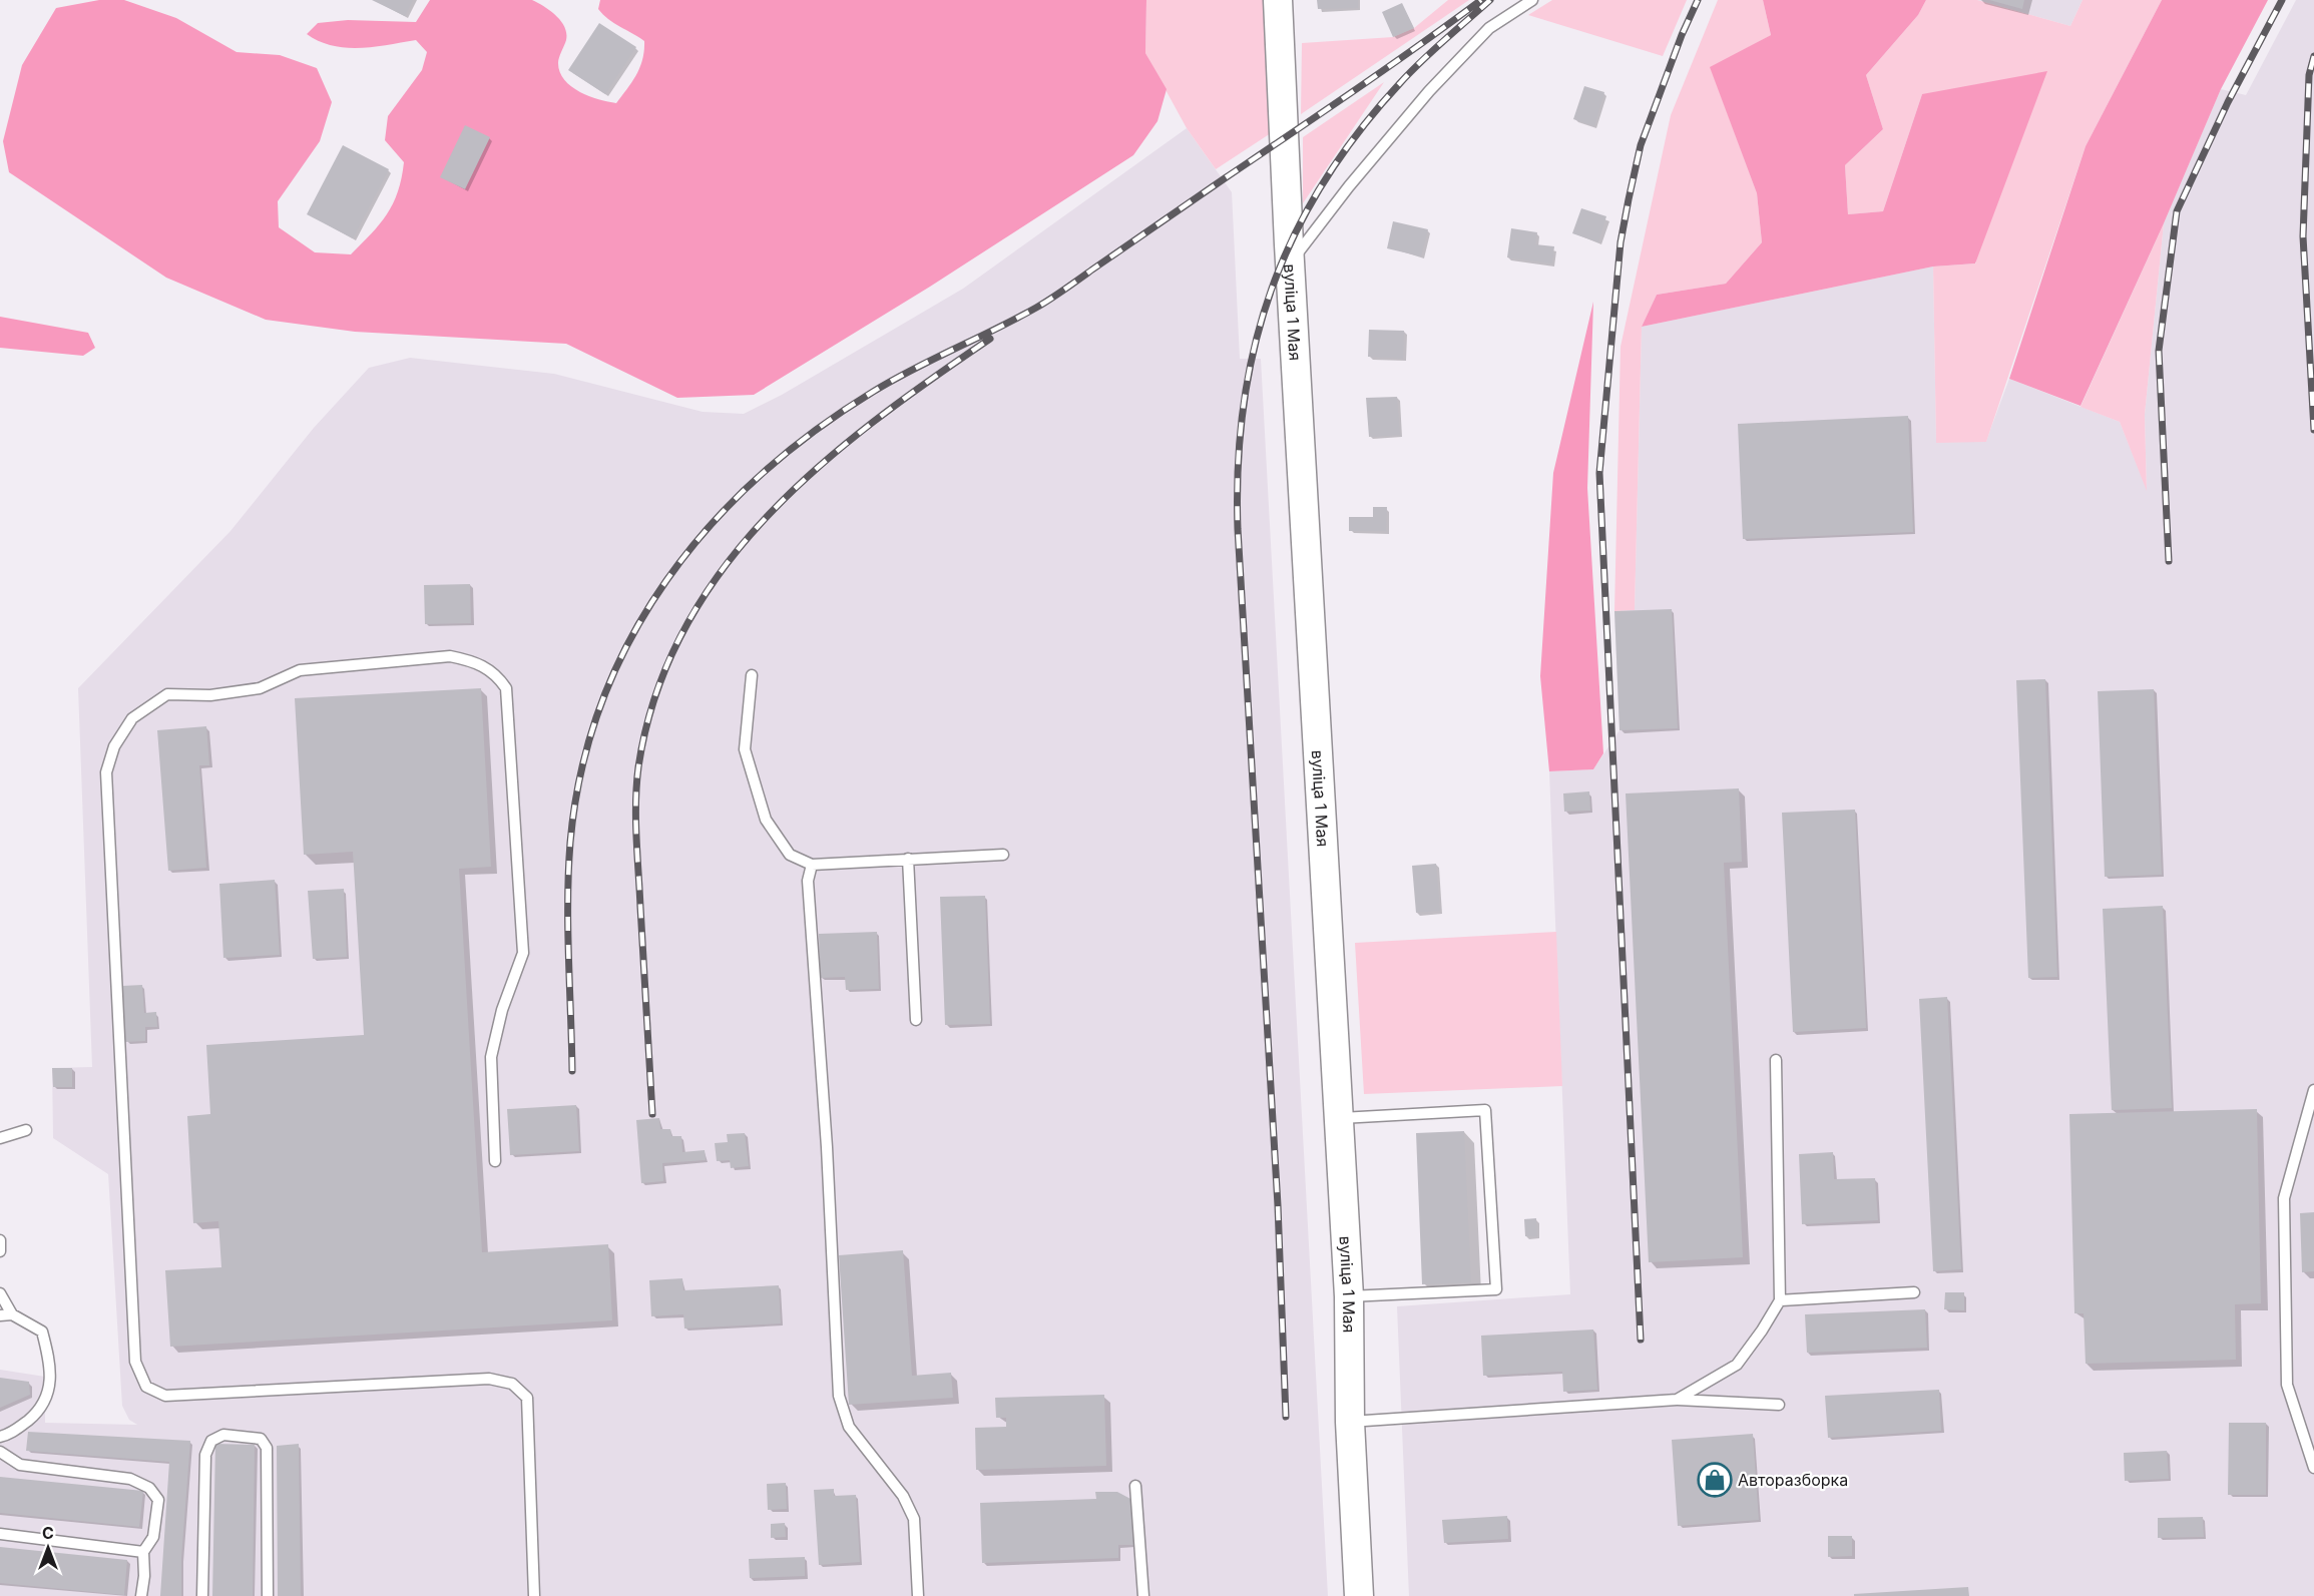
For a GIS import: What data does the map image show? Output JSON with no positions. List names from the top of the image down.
{
  "streets": {
    "street": ["вуліца 1 Мая"]
  },
  "places": {
    "shop": ["Авторазборка"]
  },
  "north": "top"
}
